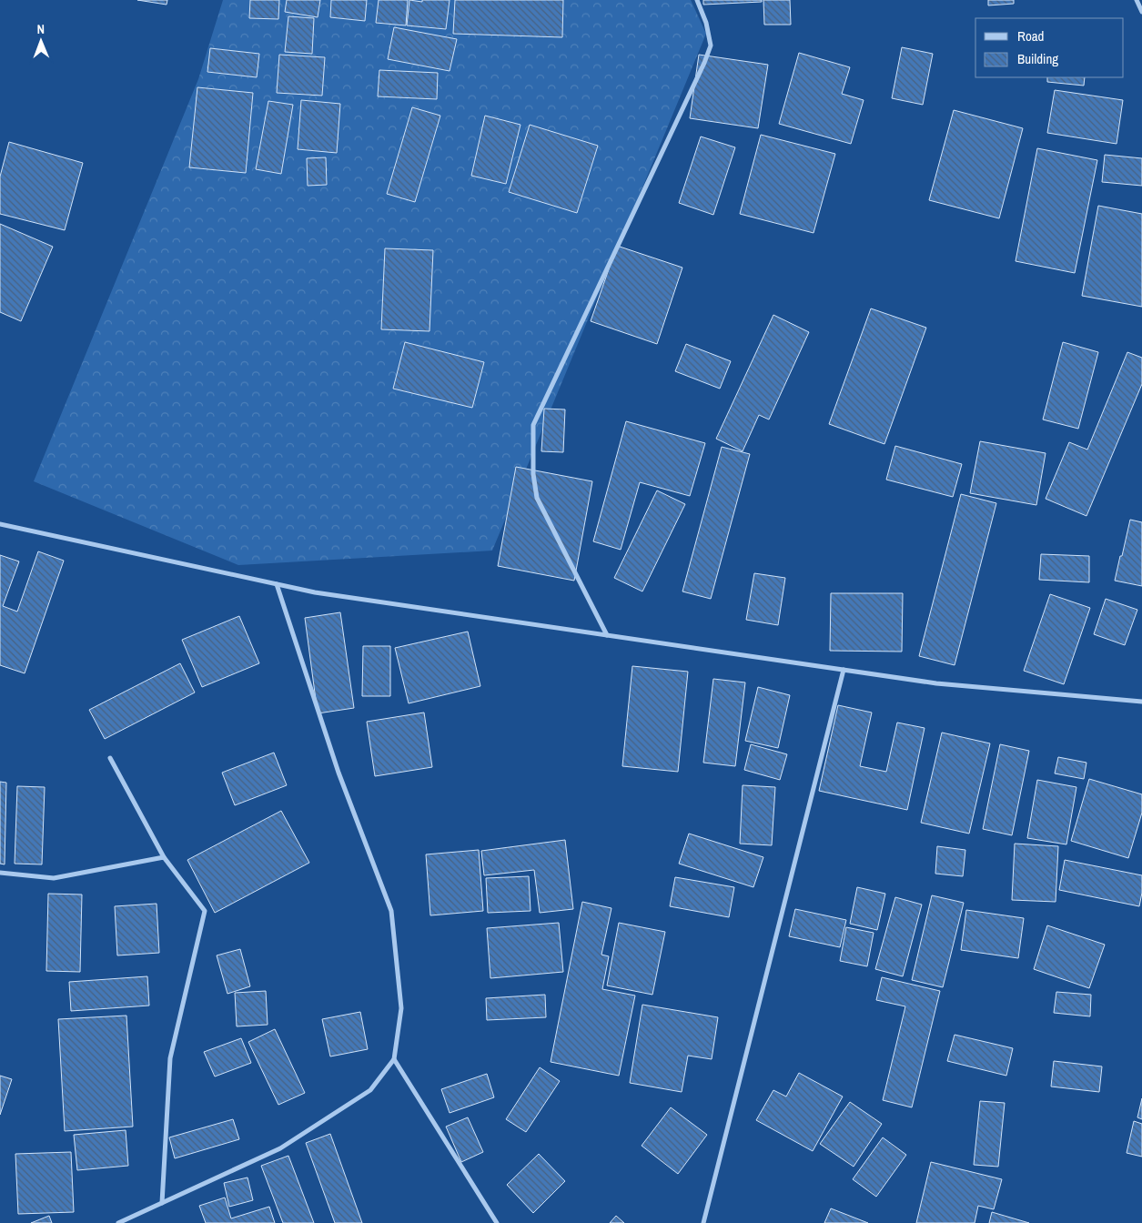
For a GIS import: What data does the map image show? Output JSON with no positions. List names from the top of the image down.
{
  "legend": ["Road", "Building"],
  "north": "top"
}
